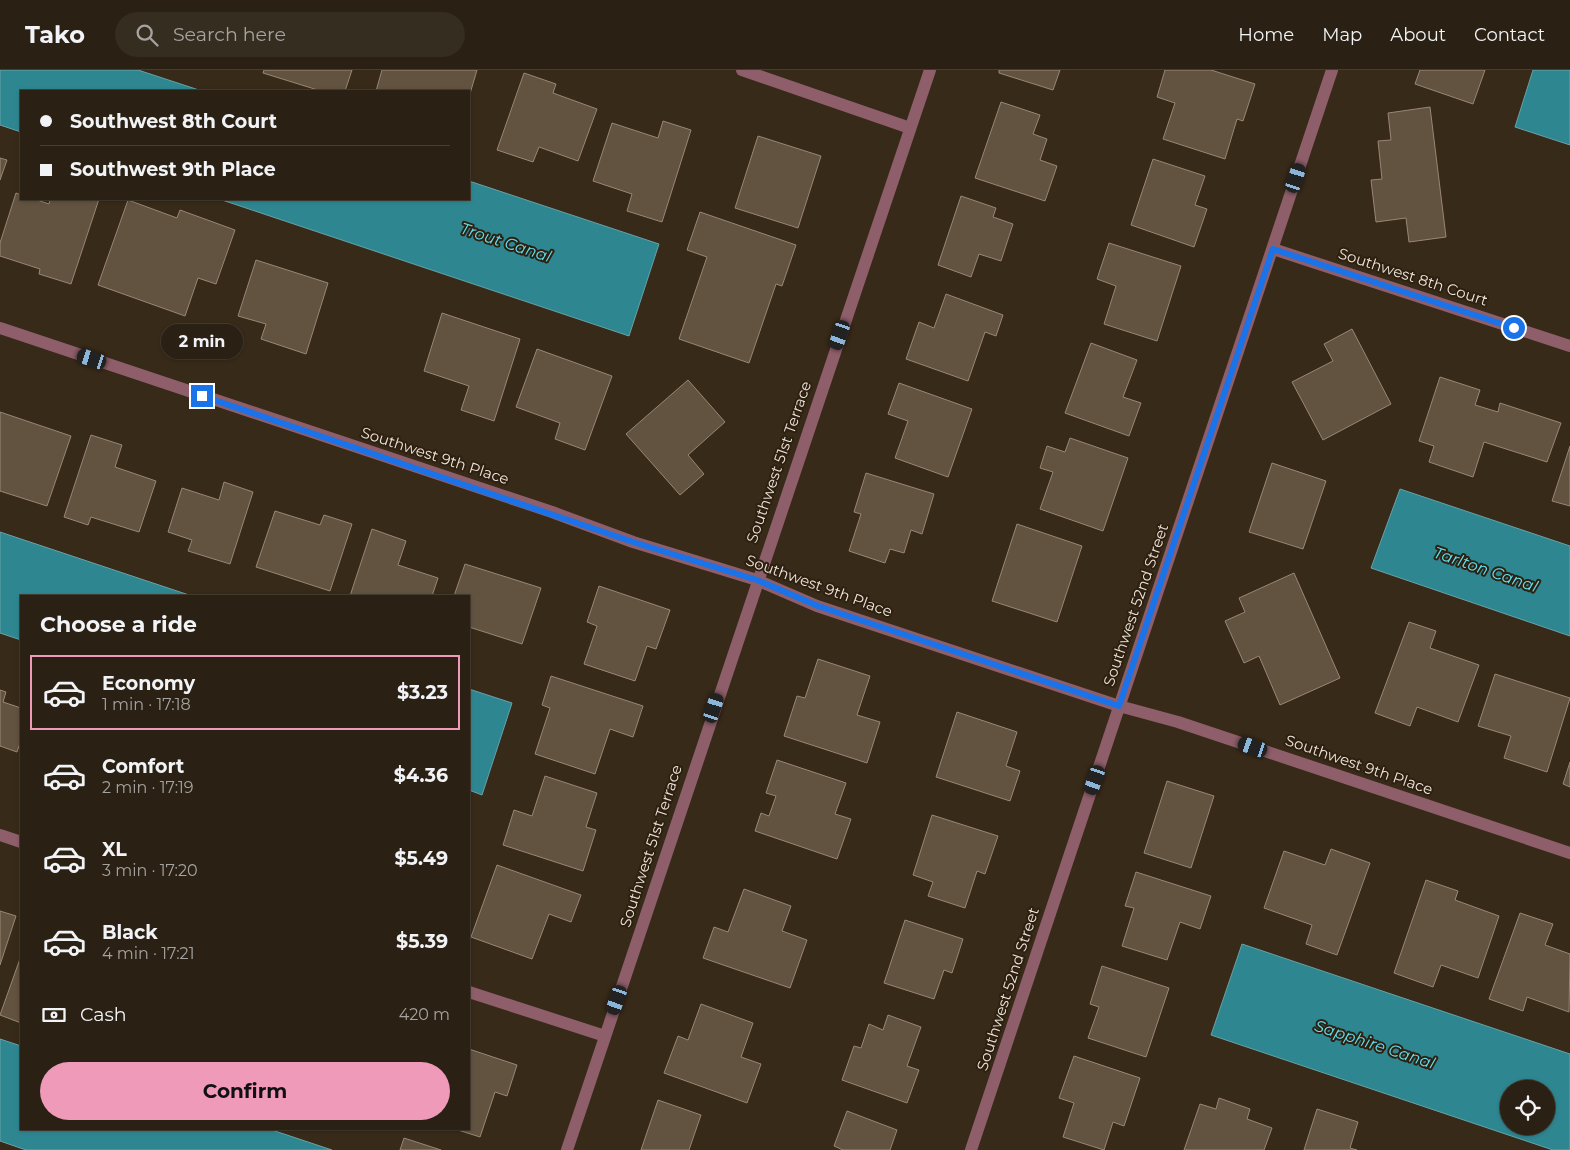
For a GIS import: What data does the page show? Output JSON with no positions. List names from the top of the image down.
{
  "streets": {
    "street": [
      "Southwest 8th Court",
      "Southwest 9th Place",
      "Southwest 51st Terrace",
      "Southwest 52nd Street"
    ]
  },
  "crossings": [
    ["Southwest 8th Court", "Southwest 52nd Street"],
    ["Southwest 9th Place", "Southwest 51st Terrace"],
    ["Southwest 9th Place", "Southwest 52nd Street"]
  ],
  "water": ["Trout Canal", "Tarlton Canal", "Sapphire Canal"],
  "page": {
    "header": "Tako",
    "search": "Search here",
    "nav": [
      "Home",
      "Map",
      "About",
      "Contact"
    ],
    "banner": ["Southwest 8th Court", "Southwest 9th Place"],
    "bubble": "2 min",
    "heading": "Choose a ride",
    "list": [
      {
        "name": "Economy",
        "note": "1 min · 17:18",
        "value": "$3.23"
      },
      {
        "name": "Comfort",
        "note": "2 min · 17:19",
        "value": "$4.36"
      },
      {
        "name": "XL",
        "note": "3 min · 17:20",
        "value": "$5.49"
      },
      {
        "name": "Black",
        "note": "4 min · 17:21",
        "value": "$5.39"
      }
    ],
    "pay": ["Cash", "420 m"],
    "buttons": "Confirm"
  }
}
